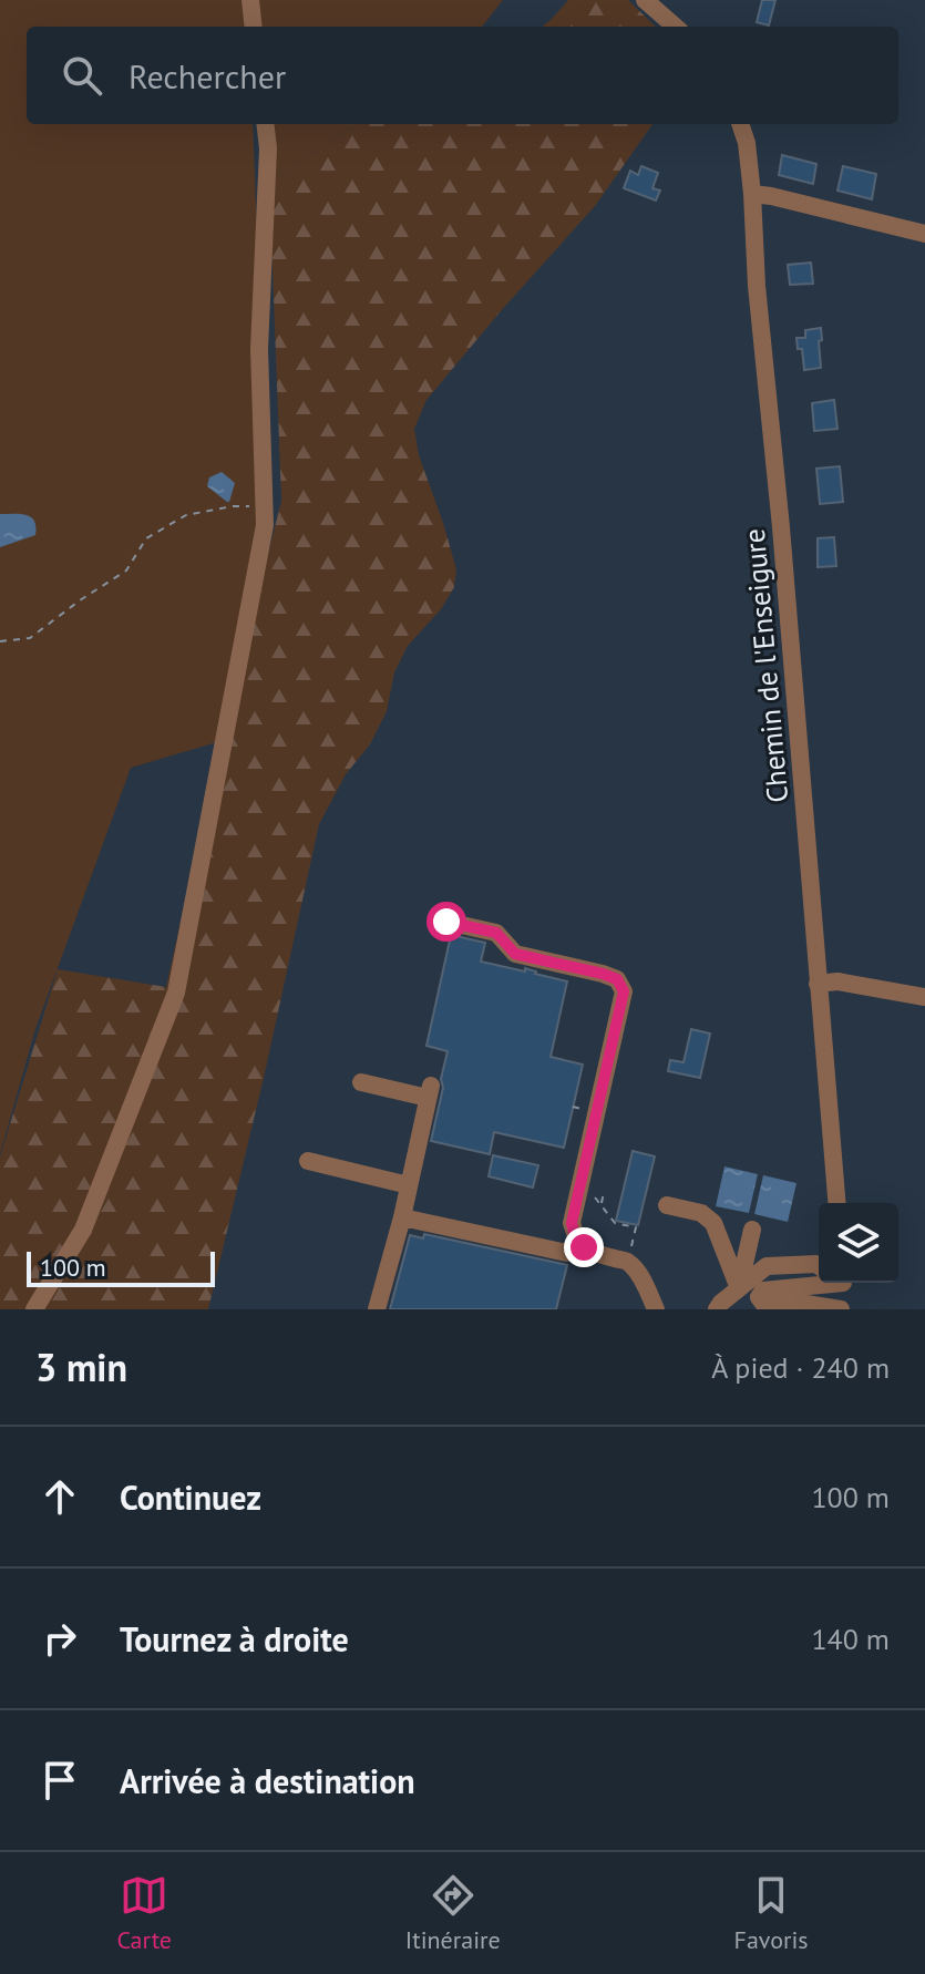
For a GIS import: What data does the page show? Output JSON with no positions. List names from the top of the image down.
{
  "streets": {
    "street": ["Chemin de l'Enseigure"]
  },
  "scale_bar": "100 m",
  "page": {
    "search": "Rechercher",
    "scale": "100 m",
    "heading": ["3 min", "À pied · 240 m"],
    "list": [
      ["Continuez", "100 m"],
      ["Tournez à droite", "140 m"],
      "Arrivée à destination"
    ],
    "nav": ["Carte", "Itinéraire", "Favoris"]
  }
}
